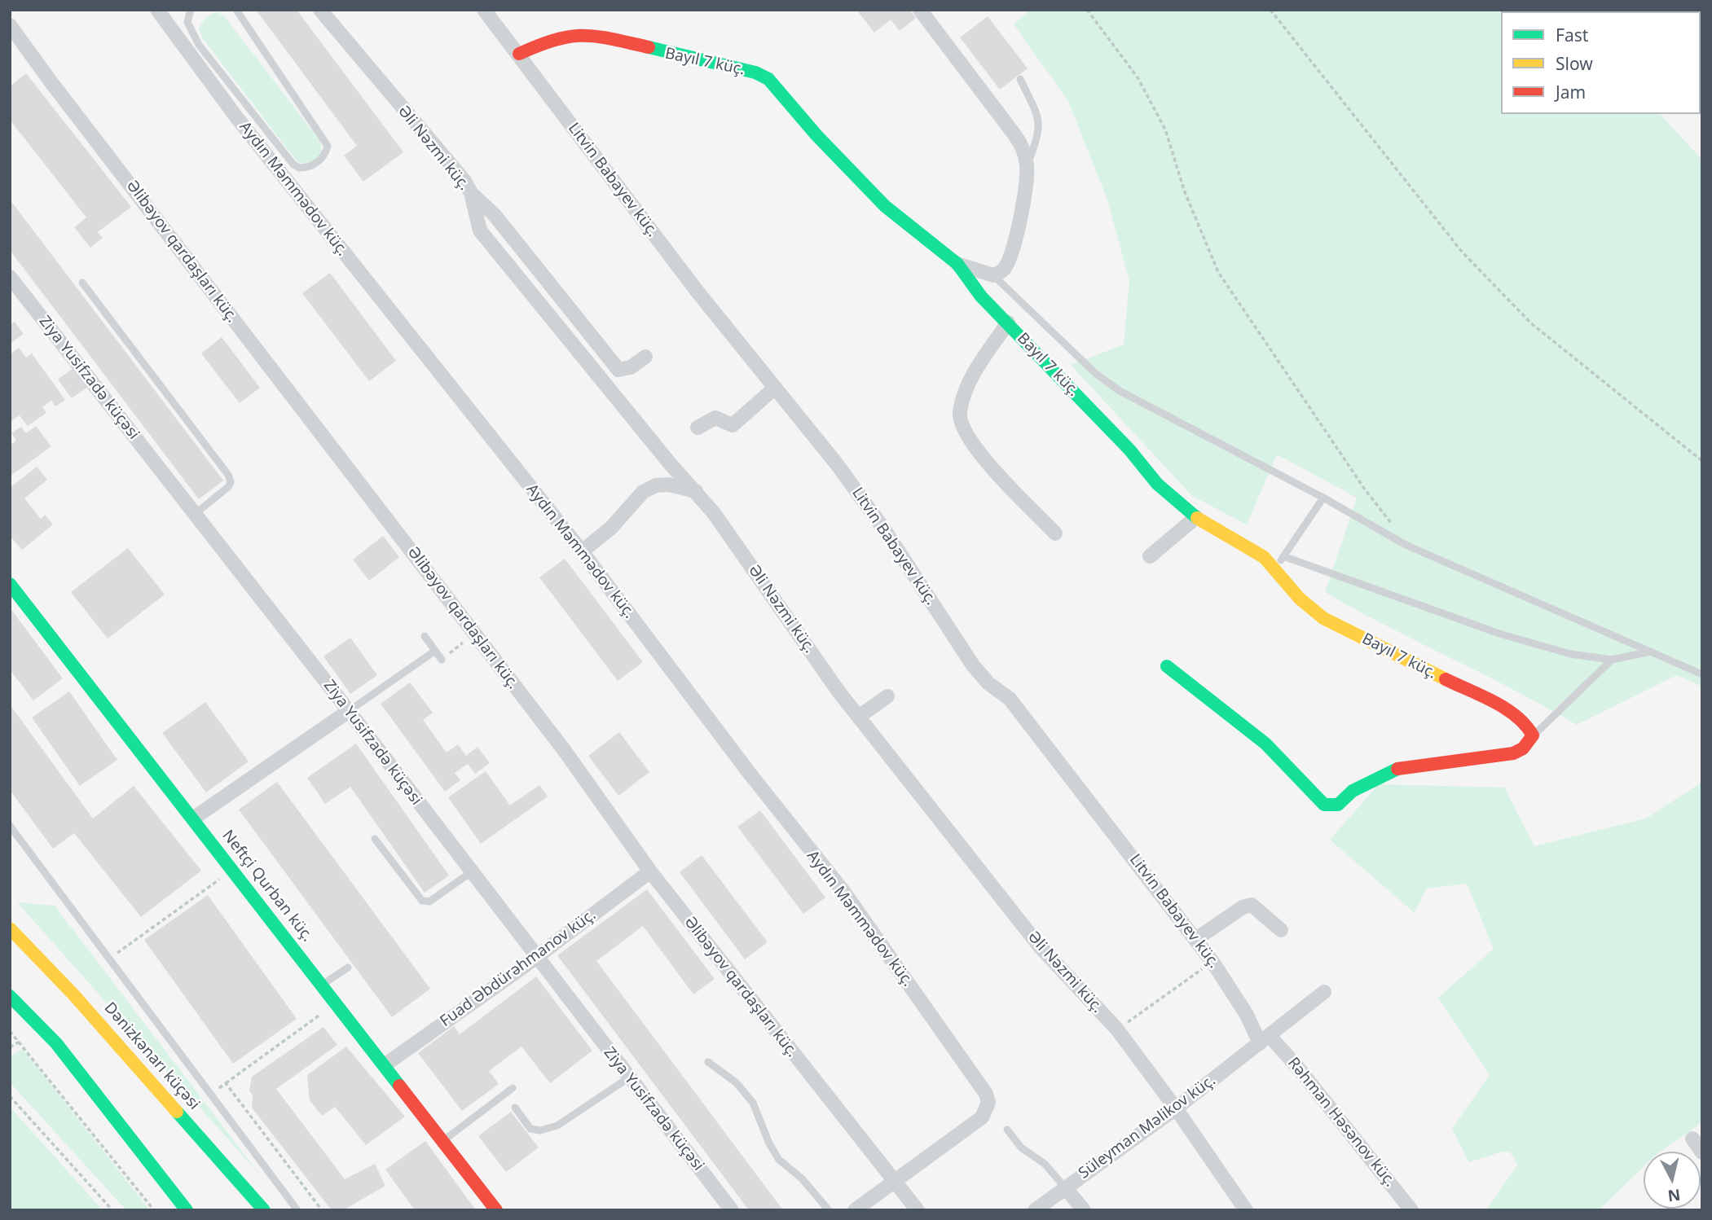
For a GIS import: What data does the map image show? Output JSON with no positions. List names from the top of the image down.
{
  "streets": {
    "main road": ["Bayıl 7 küç.", "Neftçi Qurban küç.", "Dənizkənarı küçəsi"],
    "street": [
      "Əli Nəzmi küç.",
      "Litvin Babayev küç.",
      "Aydın Məmmədov küç.",
      "Əlibəyov qardaşları küç.",
      "Ziya Yusifzadə küçəsi",
      "Fuad Əbdürəhmanov küç.",
      "Rəhman Həsənov küç.",
      "Süleyman Məlikov küç."
    ]
  },
  "crossings": [
    ["Bayıl 7 küç.", "Litvin Babayev küç."],
    ["Əli Nəzmi küç.", "Süleyman Məlikov küç."],
    ["Litvin Babayev küç.", "Rəhman Həsənov küç."],
    ["Litvin Babayev küç.", "Süleyman Məlikov küç."],
    ["Aydın Məmmədov küç.", "Əlibəyov qardaşları küç."],
    ["Əlibəyov qardaşları küç.", "Fuad Əbdürəhmanov küç."],
    ["Ziya Yusifzadə küçəsi", "Fuad Əbdürəhmanov küç."],
    ["Neftçi Qurban küç.", "Fuad Əbdürəhmanov küç."],
    ["Rəhman Həsənov küç.", "Süleyman Məlikov küç."]
  ],
  "legend": ["Fast", "Slow", "Jam"],
  "north": "bottom"
}
